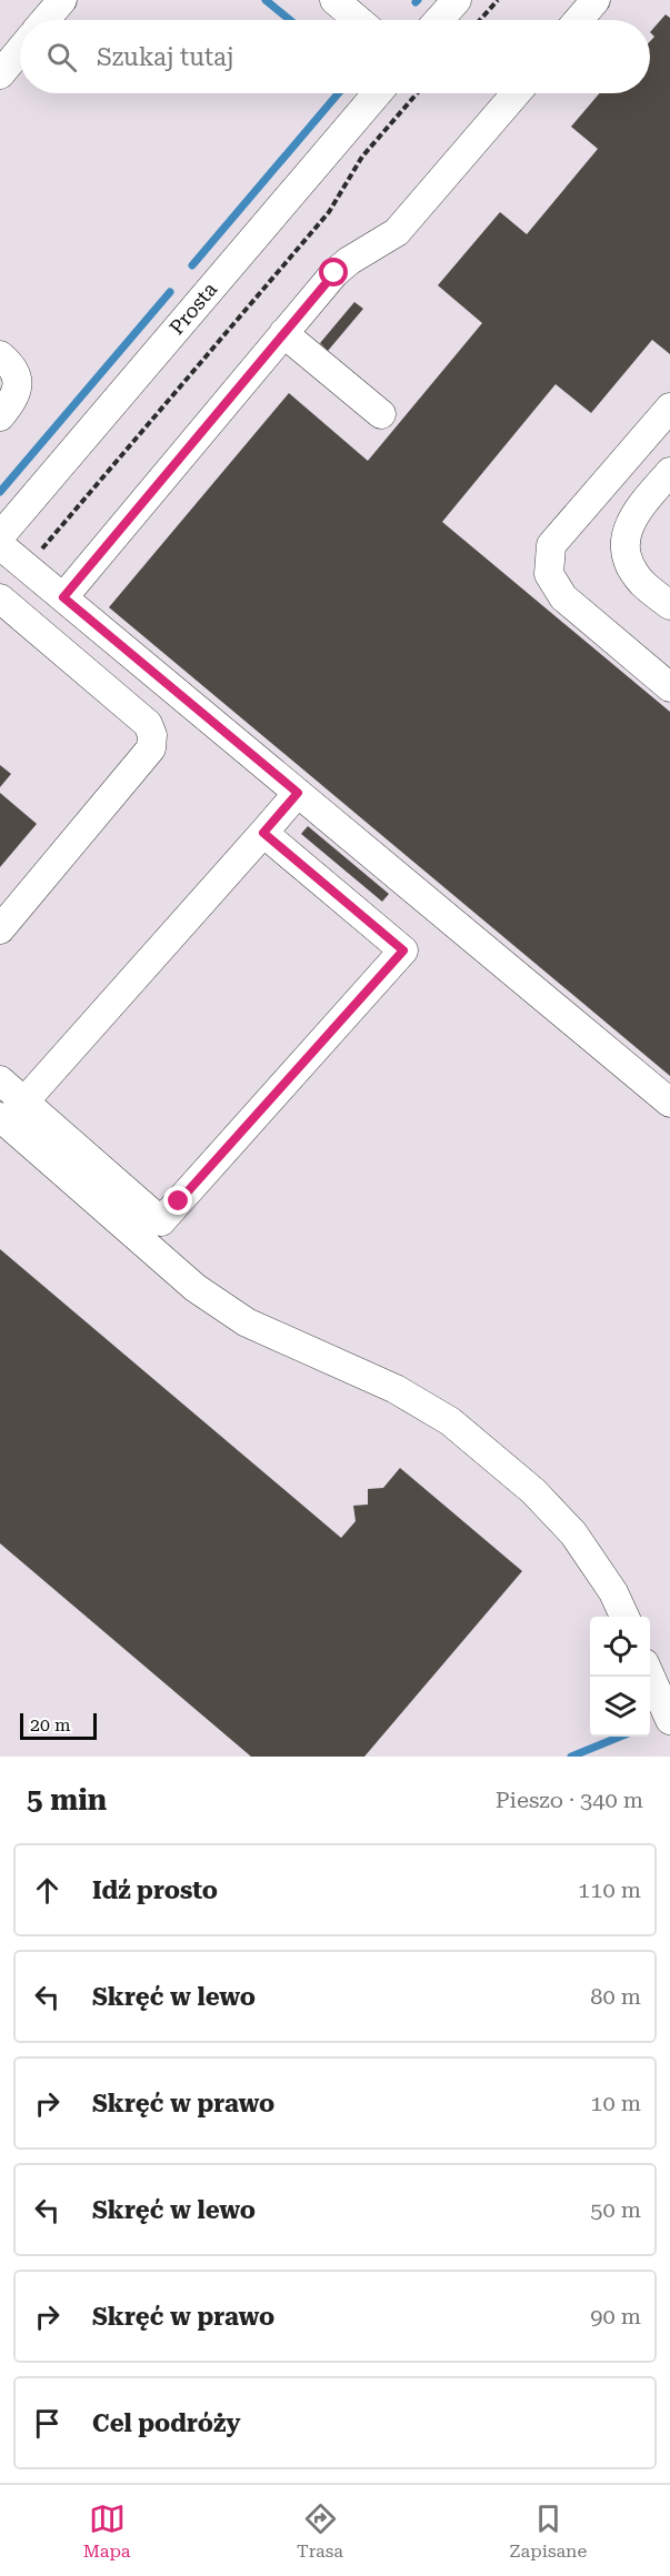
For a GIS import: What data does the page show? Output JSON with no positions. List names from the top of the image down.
{
  "streets": {
    "street": ["Prosta"]
  },
  "scale_bar": "20 m",
  "page": {
    "search": "Szukaj tutaj",
    "scale": "20 m",
    "heading": ["5 min", "Pieszo · 340 m"],
    "list": [
      ["Idź prosto", "110 m"],
      ["Skręć w lewo", "80 m"],
      ["Skręć w prawo", "10 m"],
      ["Skręć w lewo", "50 m"],
      ["Skręć w prawo", "90 m"],
      "Cel podróży"
    ],
    "nav": ["Mapa", "Trasa", "Zapisane"]
  }
}
